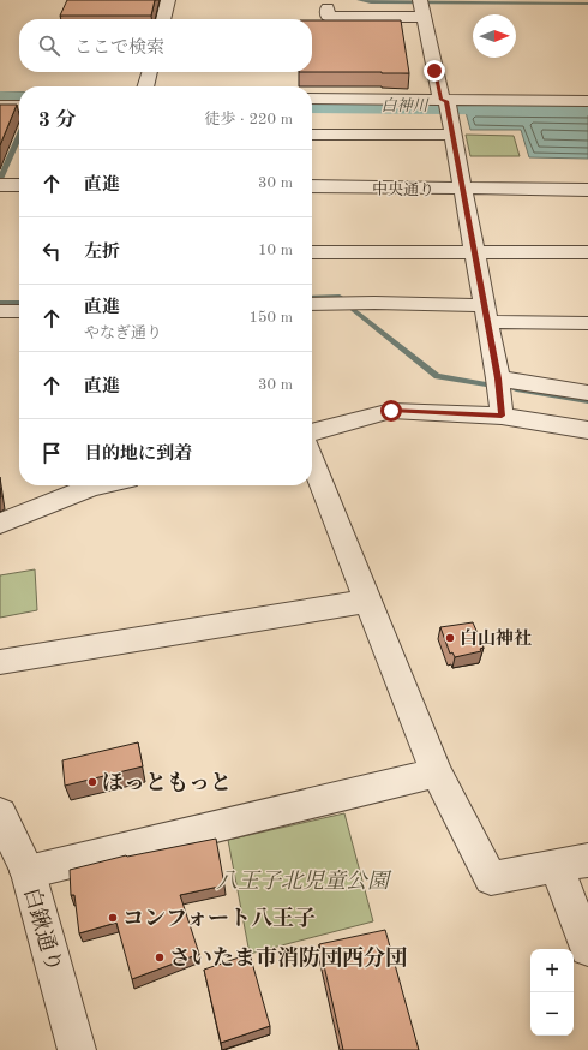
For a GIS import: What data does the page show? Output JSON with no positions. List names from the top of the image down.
{
  "streets": {
    "street": ["中央通り", "白鍬通り"]
  },
  "water": ["白神川"],
  "parks": ["八王子北児童公園"],
  "places": [
    "白山神社",
    "ほっともっと",
    "コンフォート八王子",
    "さいたま市消防団西分団"
  ],
  "north": "right",
  "page": {
    "search": "ここで検索",
    "heading": ["3 分", "徒歩 · 220 m"],
    "list": [
      ["直進", "30 m"],
      ["左折", "10 m"],
      ["直進", "やなぎ通り", "150 m"],
      ["直進", "30 m"],
      "目的地に到着"
    ],
    "map_buttons": ["+", "−"]
  }
}
